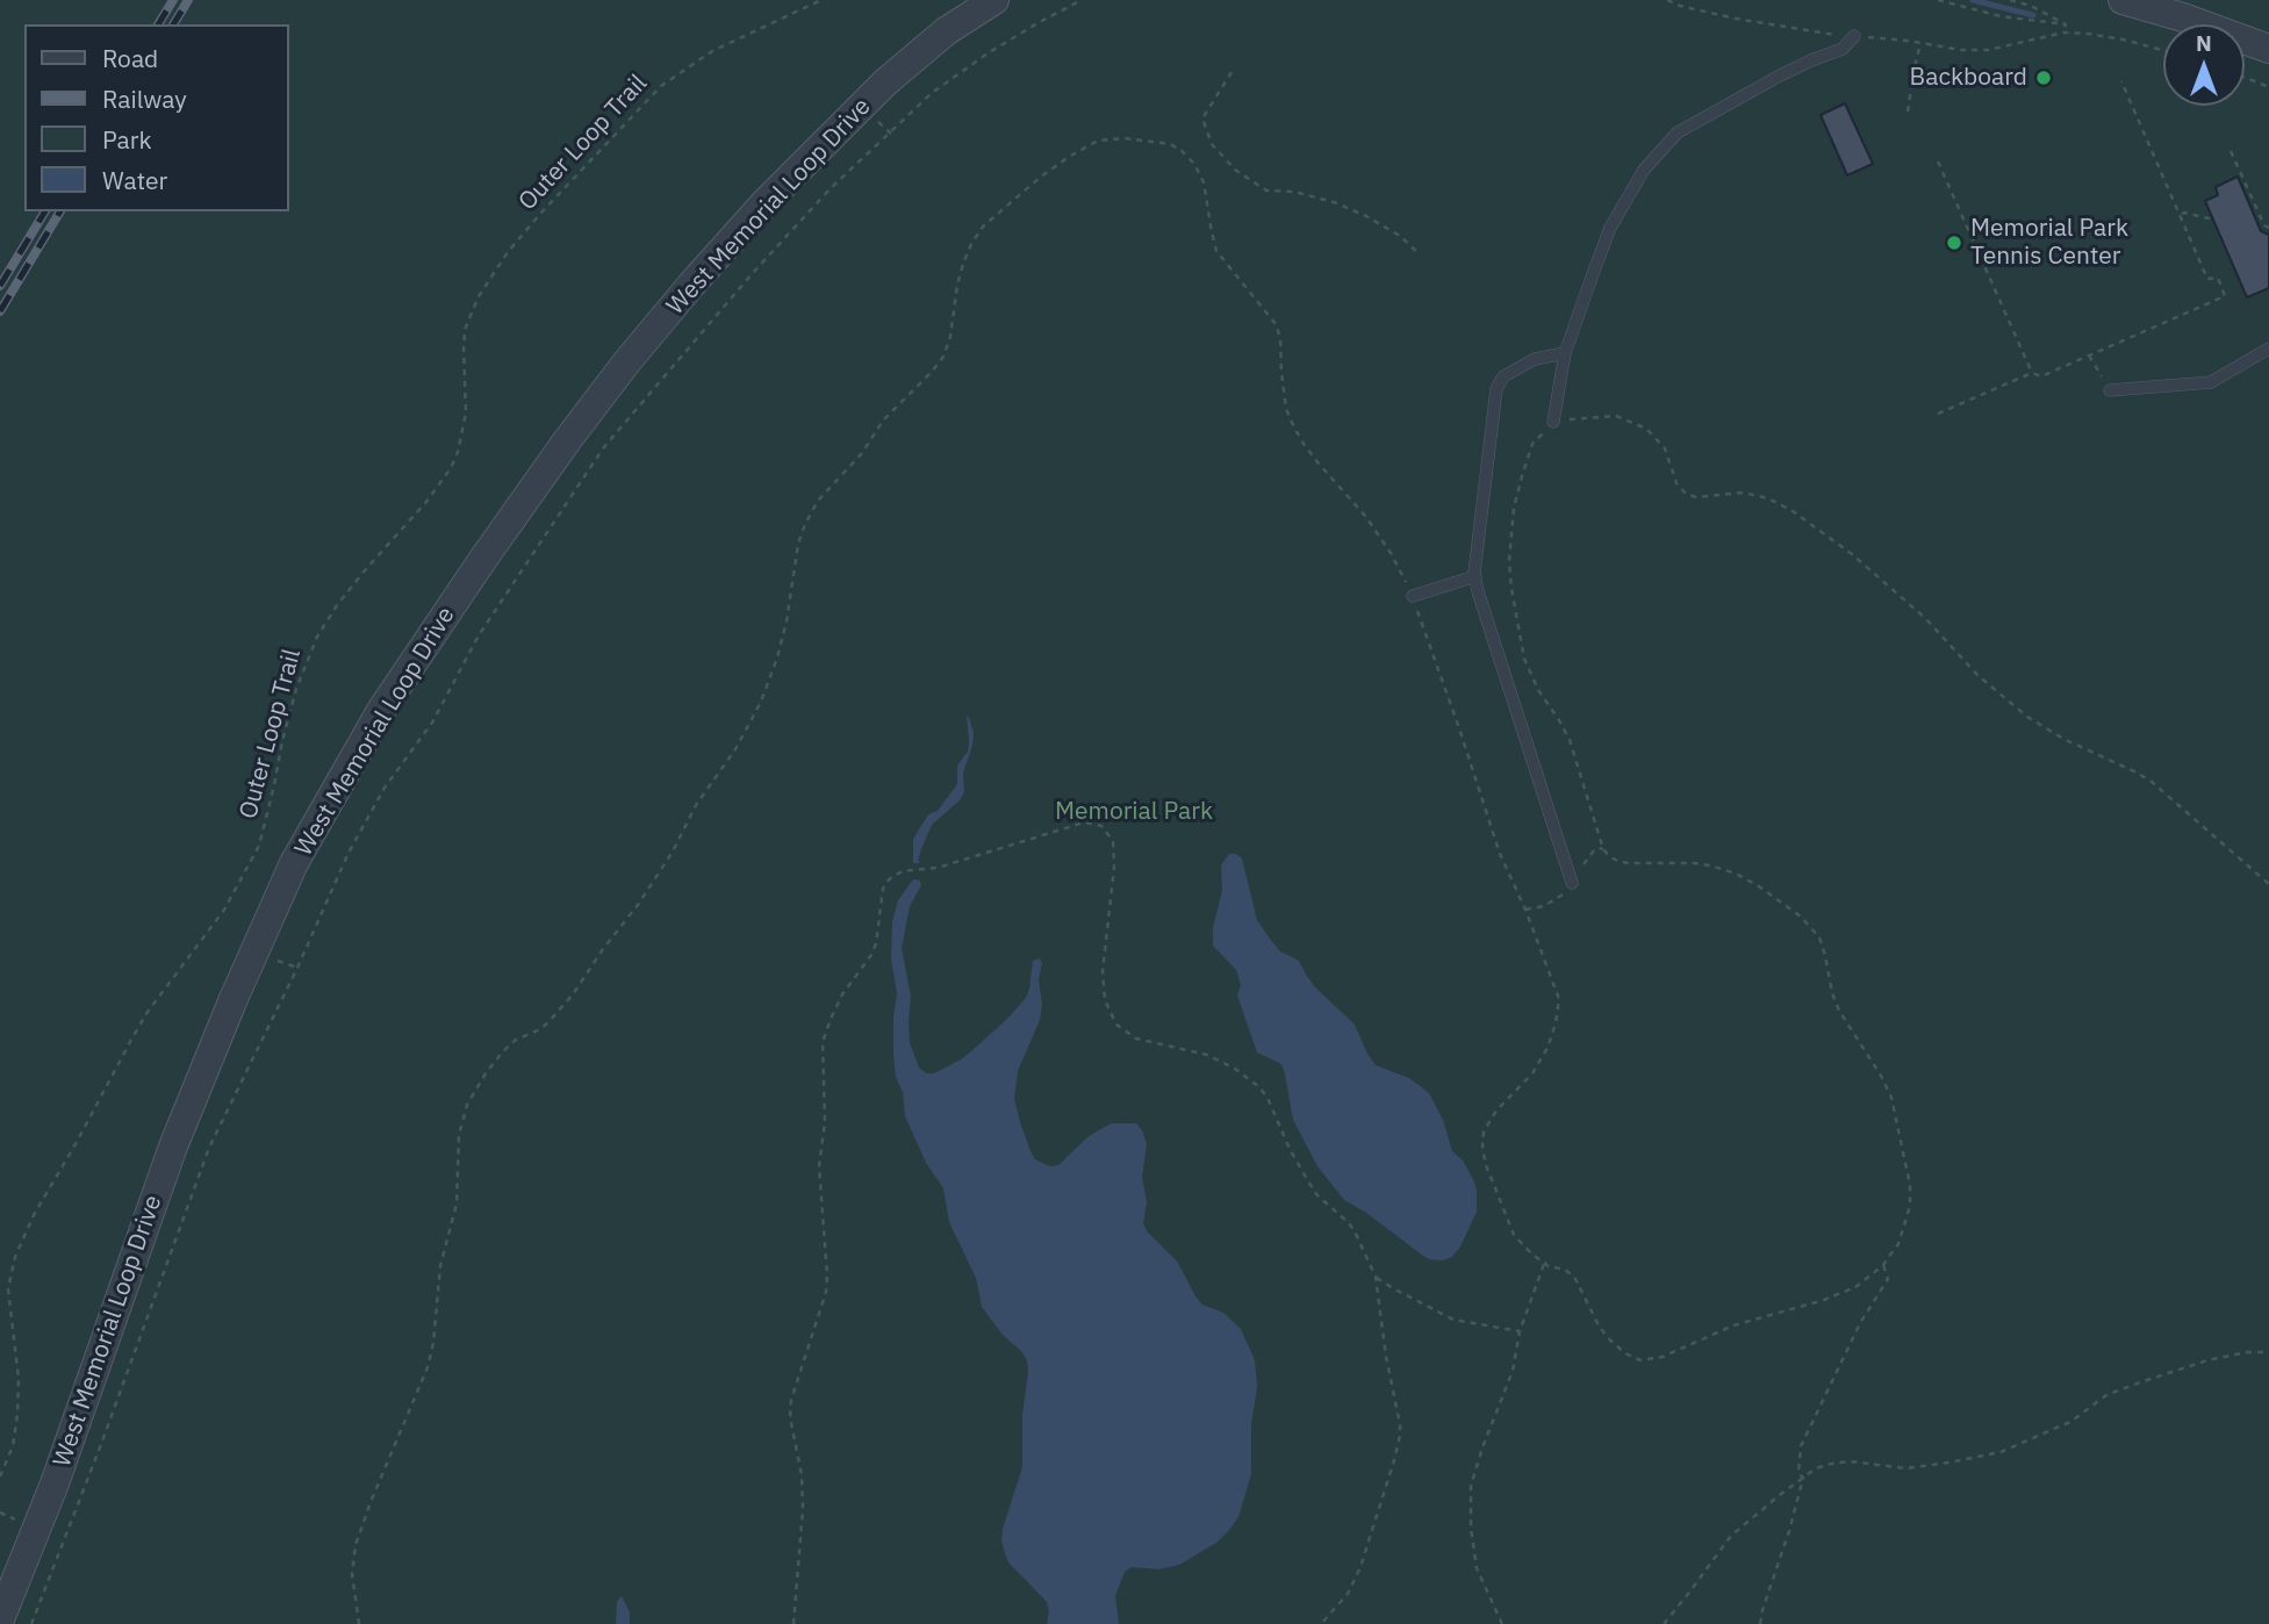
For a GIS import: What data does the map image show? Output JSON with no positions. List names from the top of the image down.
{
  "streets": {
    "street": ["West Memorial Loop Drive"],
    "path": ["Outer Loop Trail"]
  },
  "parks": ["Memorial Park"],
  "places": ["Backboard", "Memorial Park Tennis Center"],
  "legend": [
    "Road",
    "Railway",
    "Park",
    "Water"
  ],
  "north": "top"
}
